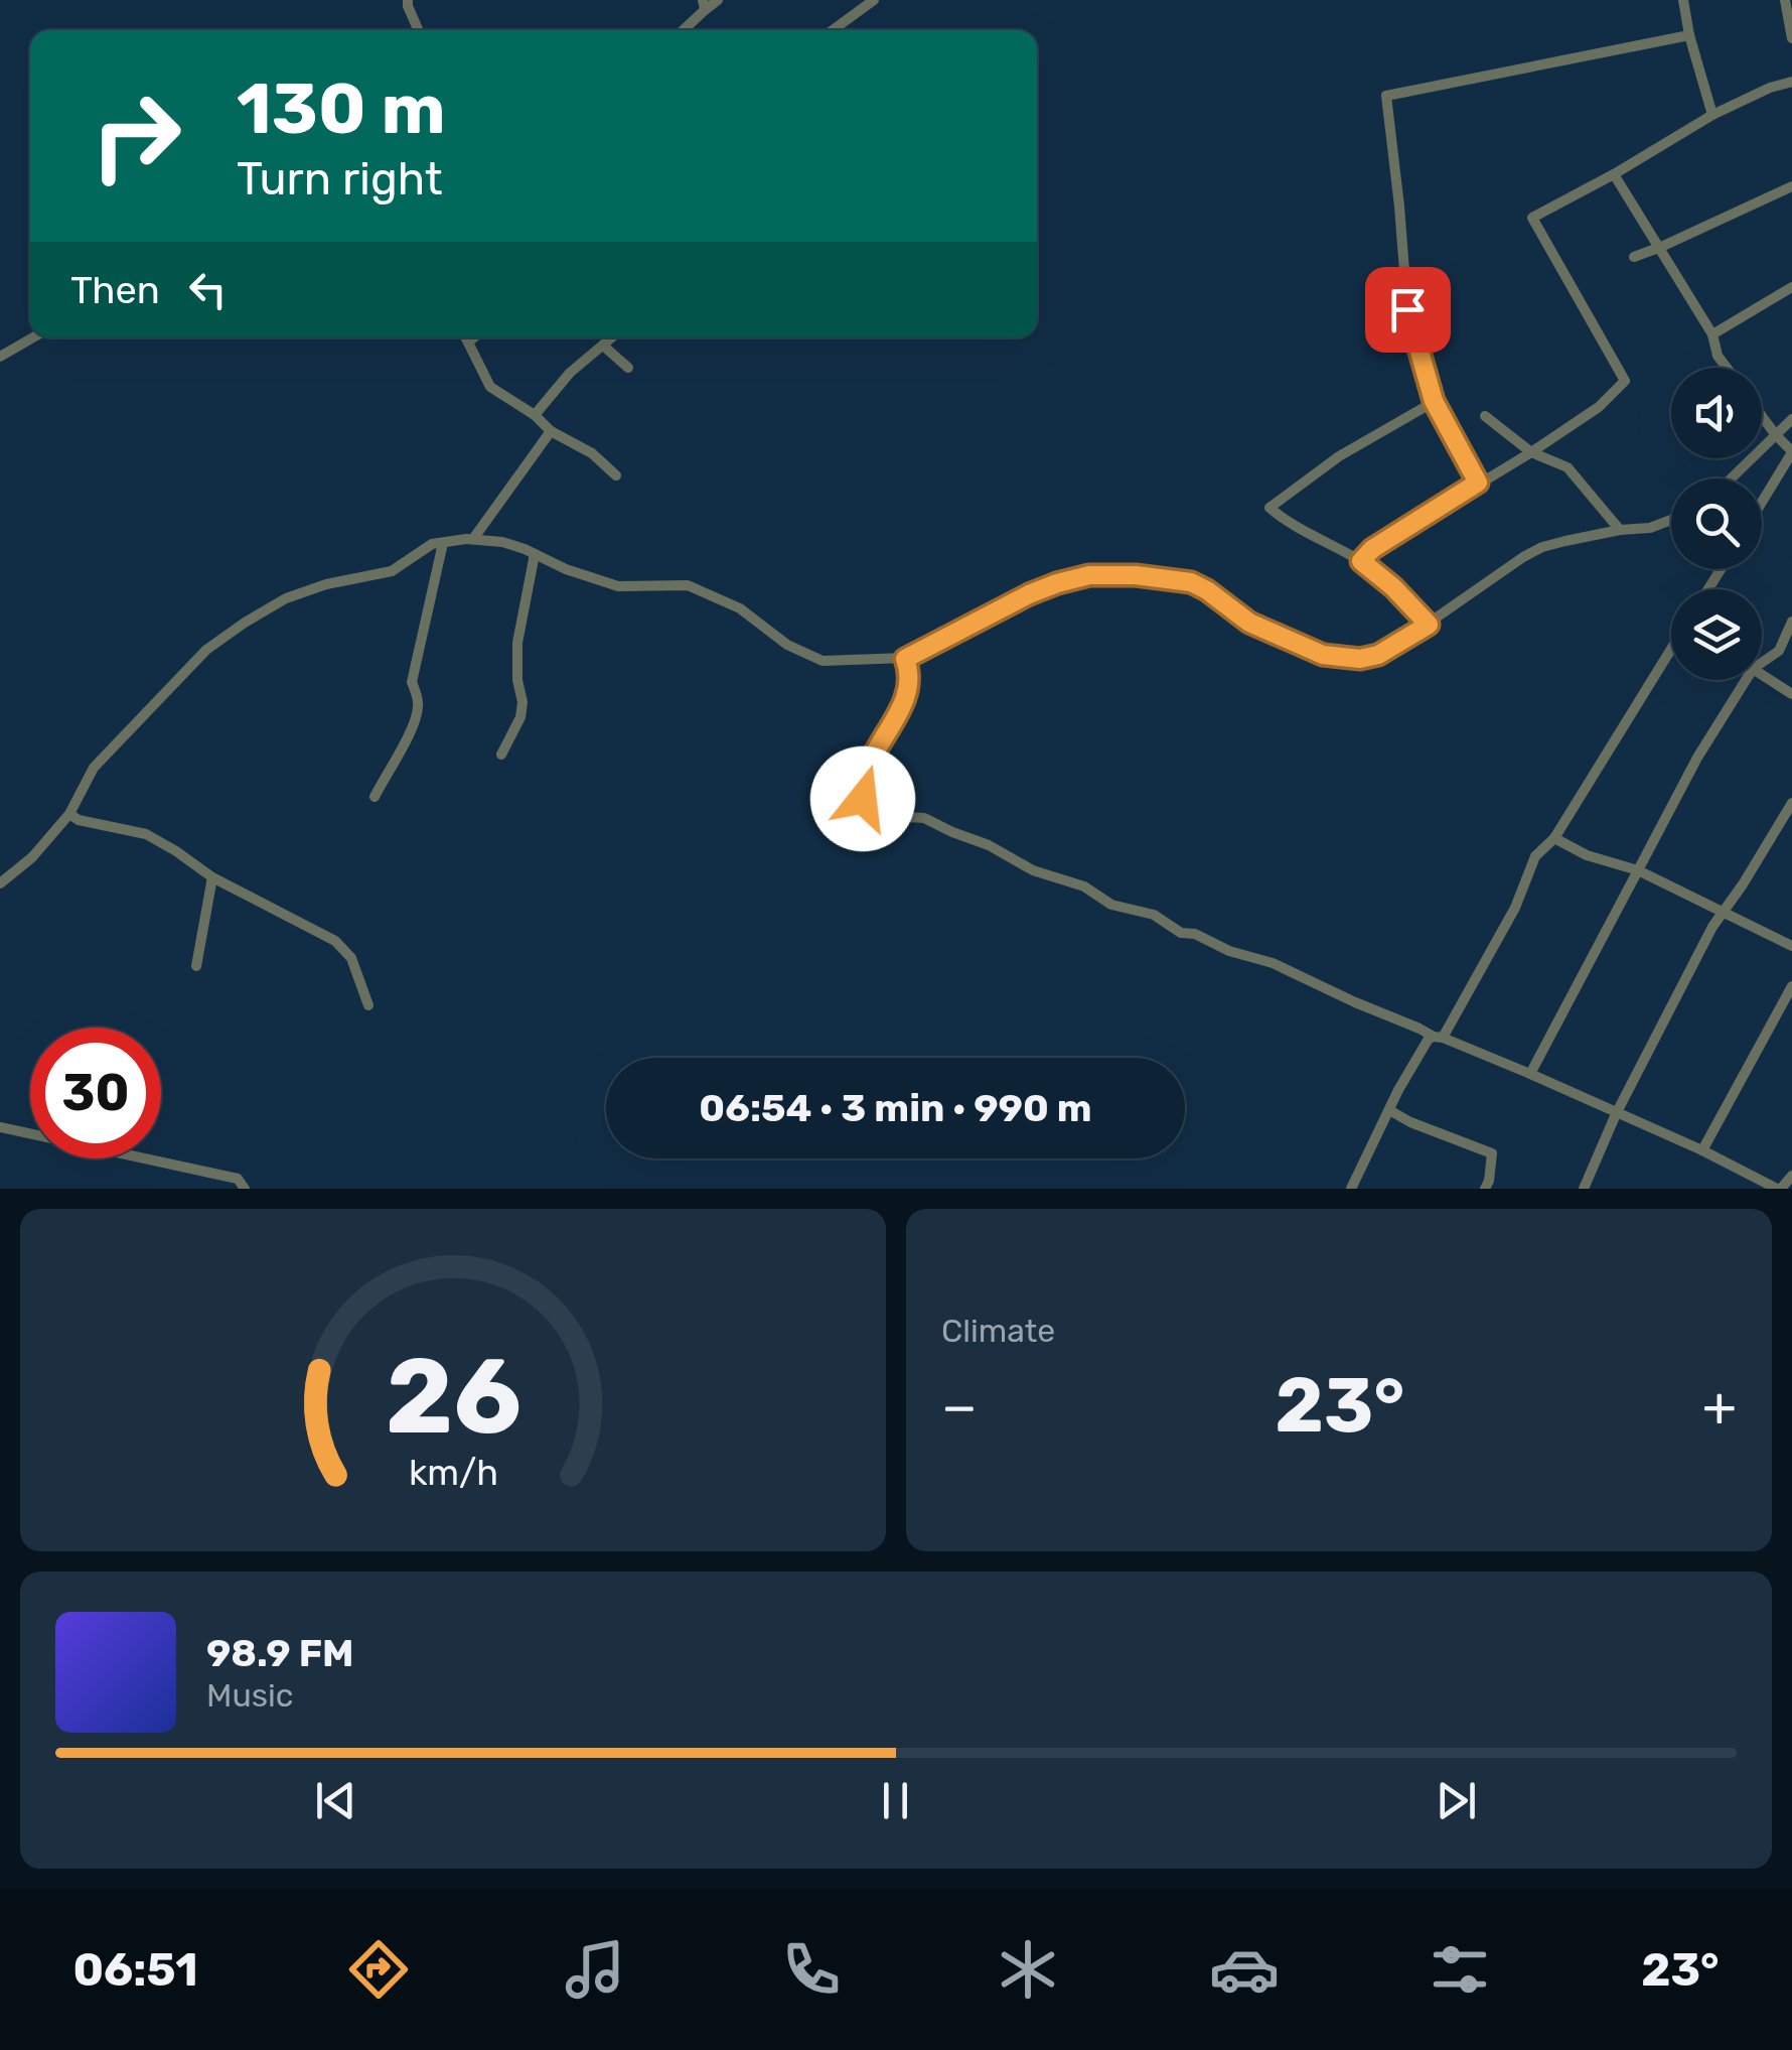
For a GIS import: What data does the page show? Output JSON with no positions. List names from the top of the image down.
{
  "page": {
    "turn": ["130 m", "Turn right"],
    "then": "Then",
    "limit": "30",
    "trip": "06:54 · 3 min · 990 m",
    "tile": "Climate",
    "heat": ["−", "23°", "+"],
    "song": ["98.9 FM", "Music"],
    "tabs": ["06:51", "23°"],
    "gauge": ["26", "km/h"]
  }
}
